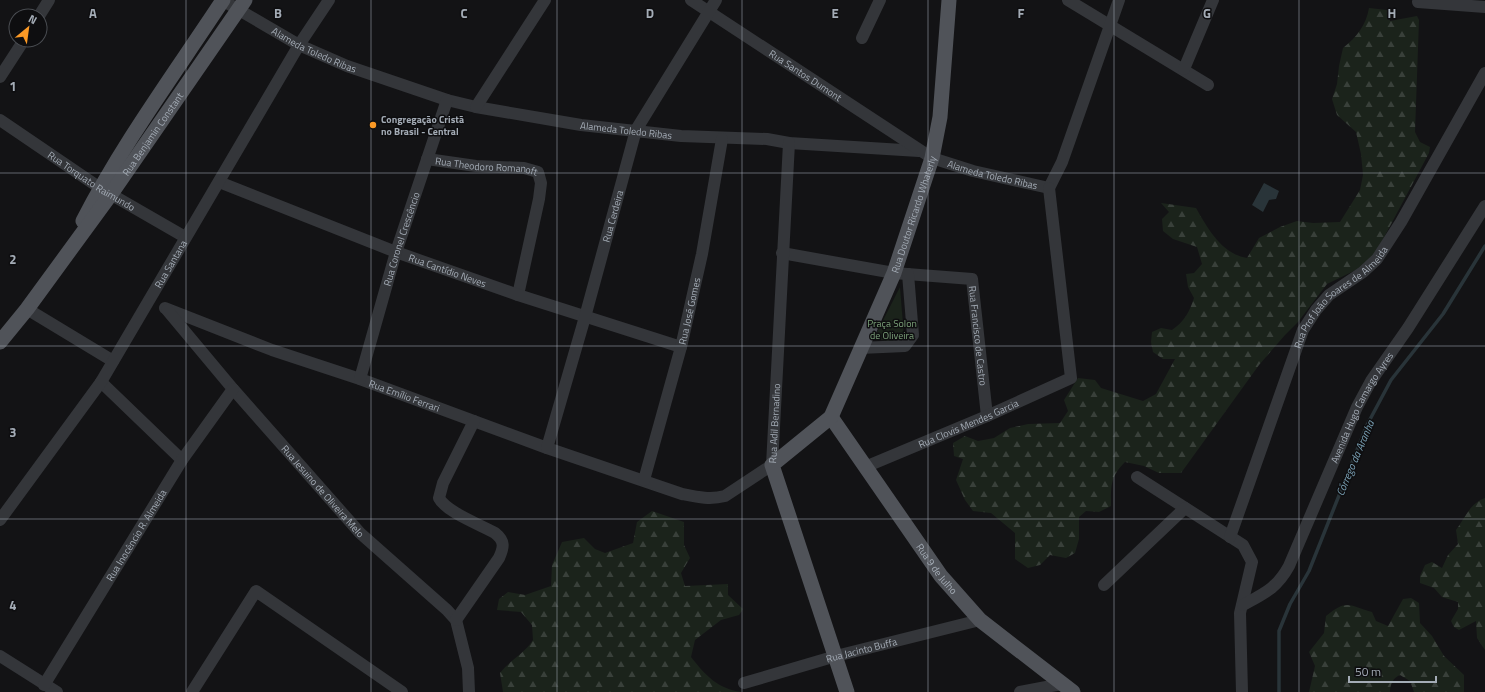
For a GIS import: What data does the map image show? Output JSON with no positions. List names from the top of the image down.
{
  "streets": {
    "main road": [
      "Rua Benjamin Constant",
      "Rua Doutor Ricardo Whaterly",
      "Rua Adil Bernadino",
      "Rua 9 de Julho"
    ],
    "street": [
      "Alameda Toledo Ribas",
      "Rua Santos Dumont",
      "Rua Theodoro Romanoft",
      "Rua Torquato Raimundo",
      "Rua Cerdeira",
      "Rua Coronel Crescêncio",
      "Rua Santana",
      "Rua Cantídio Neves",
      "Rua Prof João Soares de Almeida",
      "Rua José Gomes",
      "Rua Francisco de Castro",
      "Rua Emílio Ferrari",
      "Avenida Hugo Camargo Ayres",
      "Rua Clovis Mendes Garcia",
      "Rua Jesuino de Oliveira Melo",
      "Rua Inocêncio R. Almeida",
      "Rua Jacinto Buffa"
    ]
  },
  "crossings": [
    ["Alameda Toledo Ribas", "Rua Santos Dumont"],
    ["Alameda Toledo Ribas", "Rua Benjamin Constant"],
    ["Alameda Toledo Ribas", "Rua Doutor Ricardo Whaterly"],
    ["Alameda Toledo Ribas", "Rua Cerdeira"],
    ["Alameda Toledo Ribas", "Rua Coronel Crescêncio"],
    ["Alameda Toledo Ribas", "Rua Santana"],
    ["Alameda Toledo Ribas", "Rua José Gomes"],
    ["Alameda Toledo Ribas", "Rua Adil Bernadino"],
    ["Alameda Toledo Ribas", "Rua Clovis Mendes Garcia"],
    ["Rua Santos Dumont", "Rua Doutor Ricardo Whaterly"],
    ["Rua Santos Dumont", "Rua Cerdeira"],
    ["Rua Benjamin Constant", "Rua Torquato Raimundo"],
    ["Rua Theodoro Romanoft", "Rua Coronel Crescêncio"],
    ["Rua Theodoro Romanoft", "Rua Cantídio Neves"],
    ["Rua Torquato Raimundo", "Rua Santana"],
    ["Rua Doutor Ricardo Whaterly", "Rua Francisco de Castro"],
    ["Rua Doutor Ricardo Whaterly", "Rua 9 de Julho"],
    ["Rua Cerdeira", "Rua Cantídio Neves"],
    ["Rua Cerdeira", "Rua Emílio Ferrari"],
    ["Rua Coronel Crescêncio", "Rua Cantídio Neves"],
    ["Rua Coronel Crescêncio", "Rua Emílio Ferrari"],
    ["Rua Santana", "Rua Cantídio Neves"],
    ["Rua Santana", "Rua Jesuino de Oliveira Melo"],
    ["Rua Cantídio Neves", "Rua José Gomes"],
    ["Rua José Gomes", "Rua Emílio Ferrari"],
    ["Rua Francisco de Castro", "Rua Adil Bernadino"],
    ["Rua Francisco de Castro", "Rua Clovis Mendes Garcia"],
    ["Rua Emílio Ferrari", "Rua Adil Bernadino"],
    ["Rua Emílio Ferrari", "Rua Jesuino de Oliveira Melo"],
    ["Rua Adil Bernadino", "Rua Jacinto Buffa"],
    ["Rua Clovis Mendes Garcia", "Rua 9 de Julho"],
    ["Rua Jesuino de Oliveira Melo", "Rua Inocêncio R. Almeida"],
    ["Rua 9 de Julho", "Rua Jacinto Buffa"]
  ],
  "water": ["Córrego da Aranha"],
  "parks": ["Praça Solon de Oliveira"],
  "places": ["Congregação Cristã no Brasil - Central"],
  "scale_bar": "50 m",
  "north": "top right",
  "grid": {
    "columns": [
      "A",
      "B",
      "C",
      "D",
      "E",
      "F",
      "G",
      "H"
    ],
    "rows": [
      "1",
      "2",
      "3",
      "4"
    ]
  }
}
